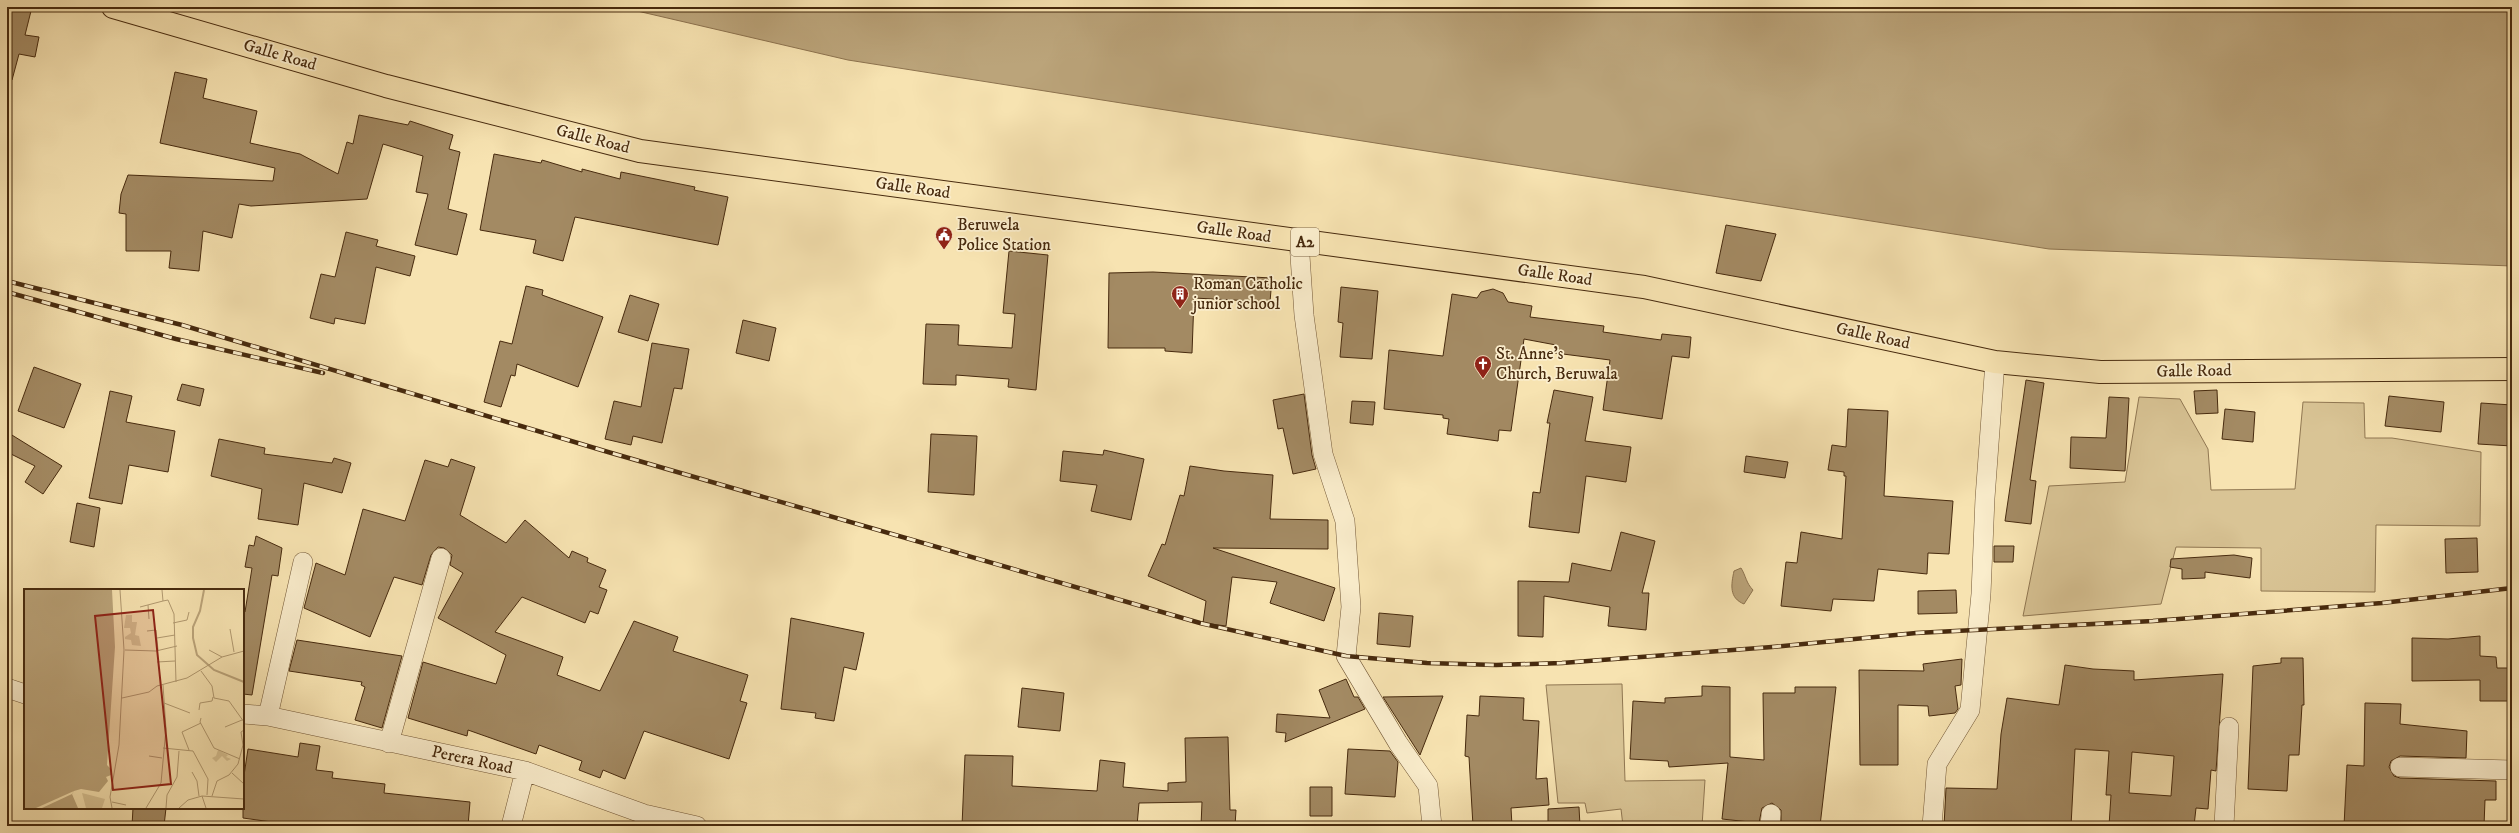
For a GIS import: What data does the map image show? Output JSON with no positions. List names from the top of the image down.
{
  "streets": {
    "highway": ["Galle Road", "A2"],
    "street": ["Perera Road"]
  },
  "places": {
    "public building": ["Beruwela Police Station"],
    "building": ["Roman Catholic junior school"],
    "church": ["St. Anne's Church, Beruwala"]
  }
}
